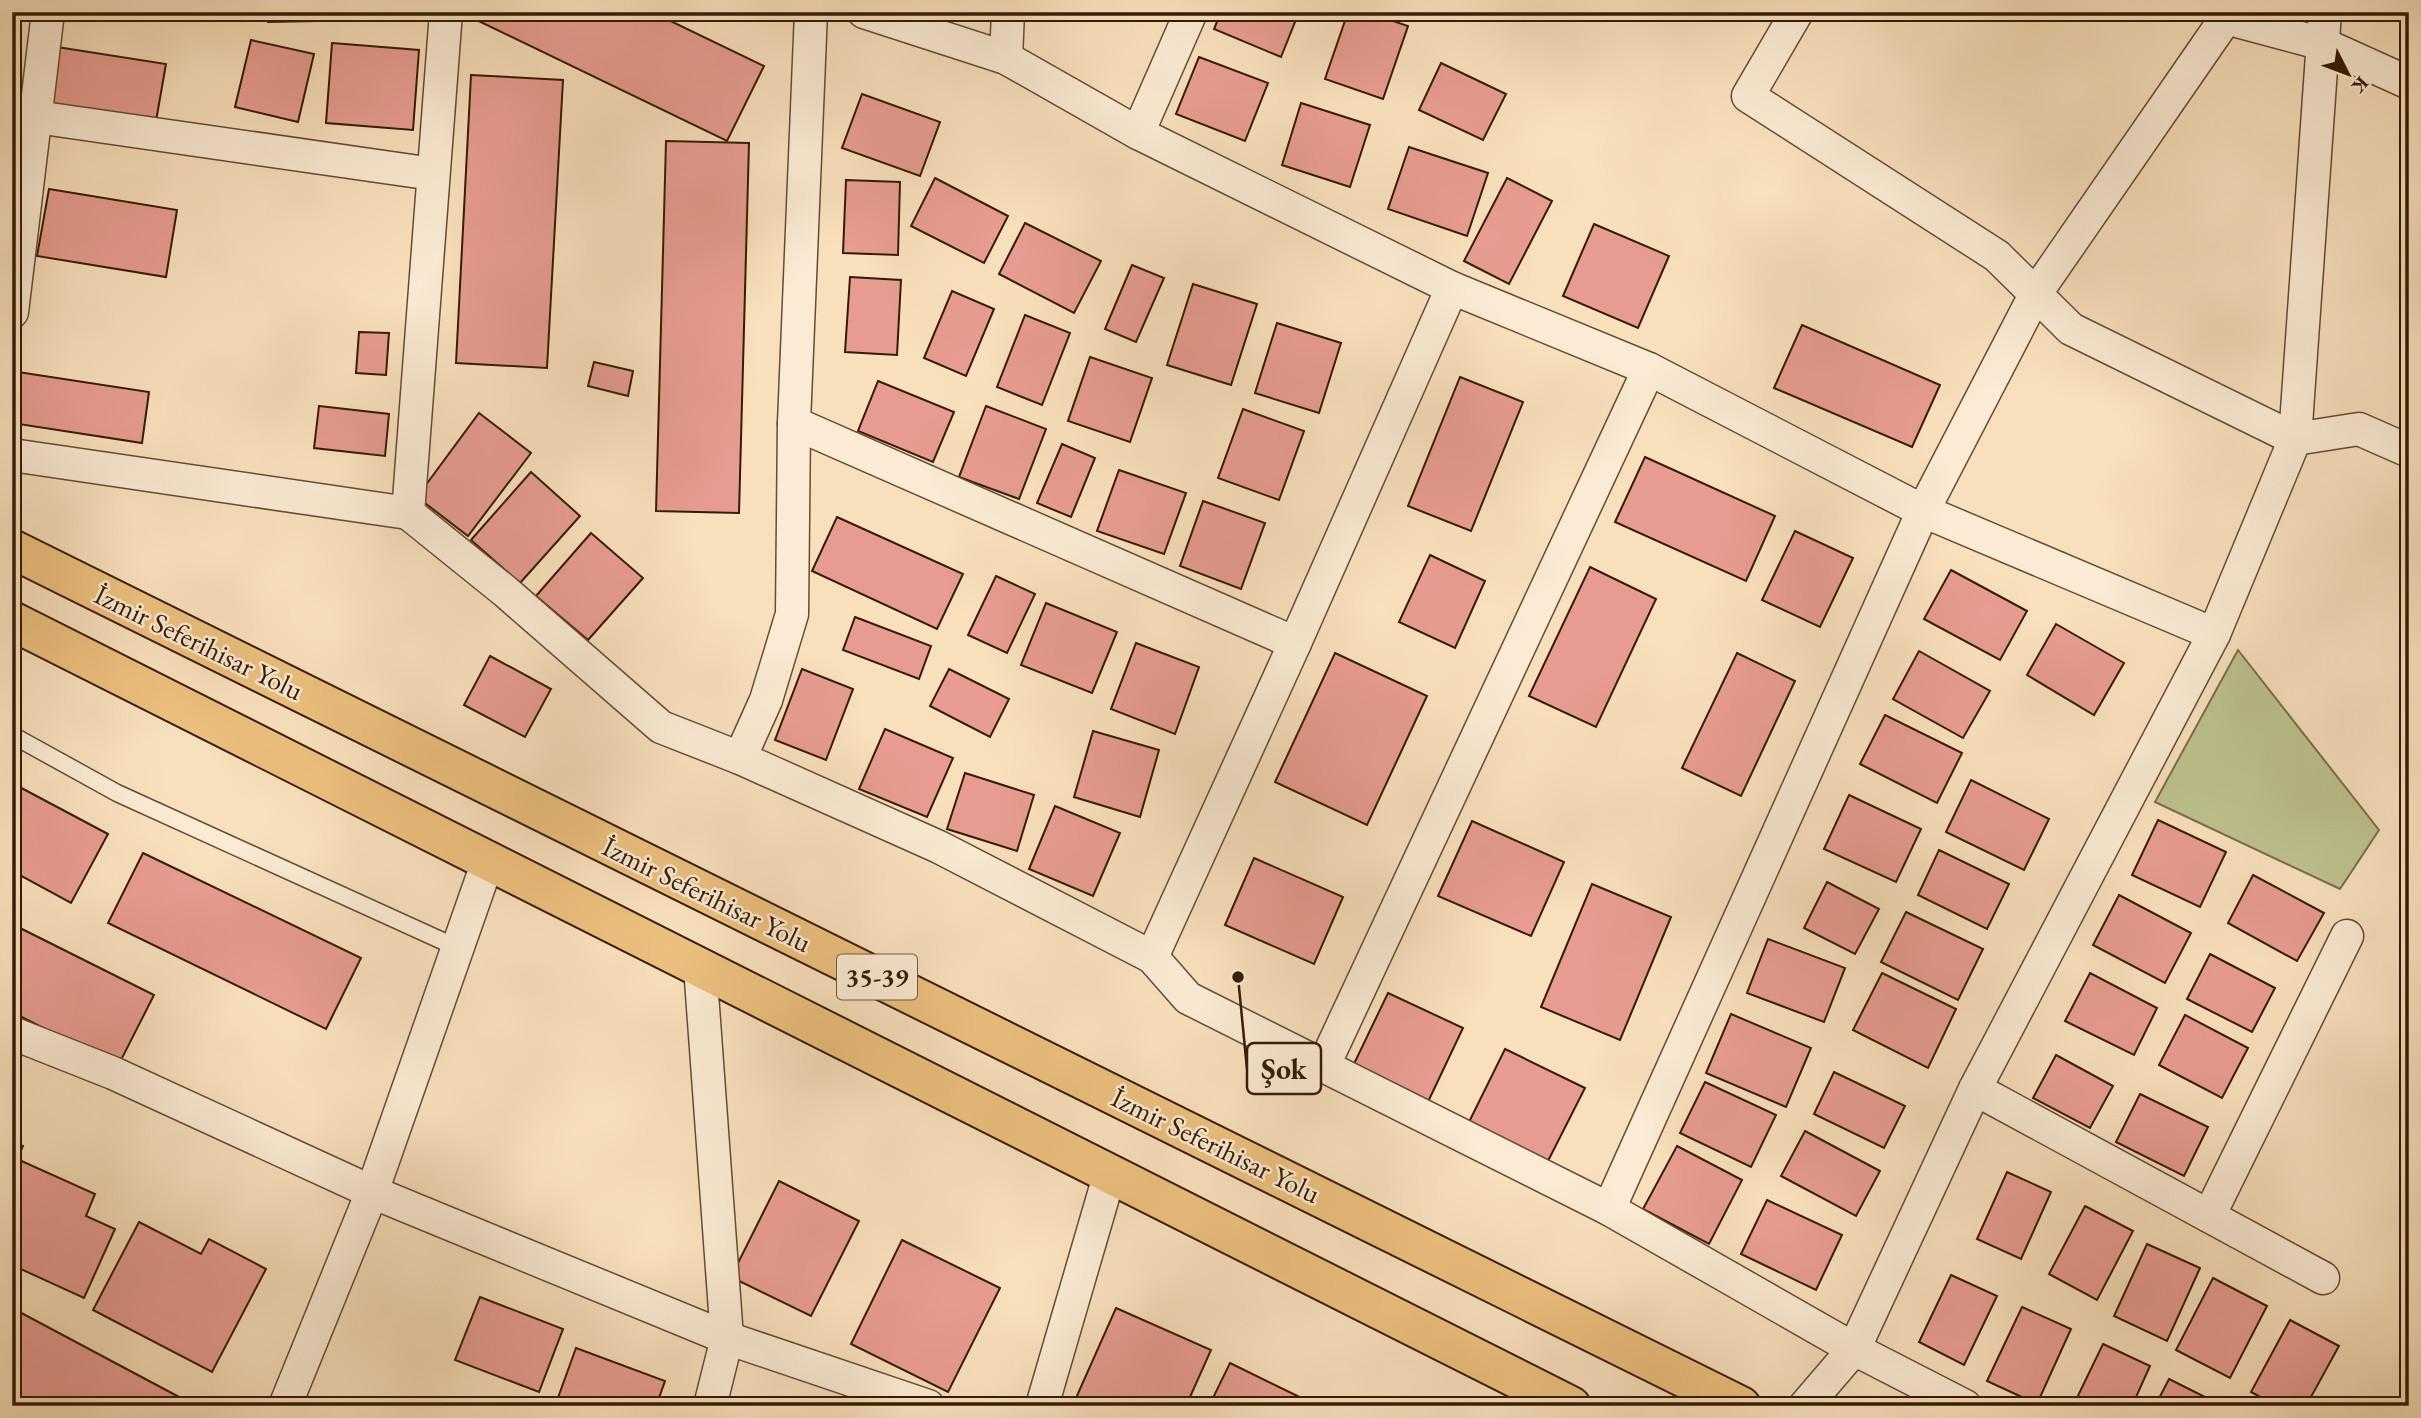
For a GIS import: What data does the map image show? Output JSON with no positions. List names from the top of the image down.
{
  "streets": {
    "main road": ["İzmir Seferihisar Yolu", "35-39"]
  },
  "places": ["Şok"],
  "north": "bottom right"
}
